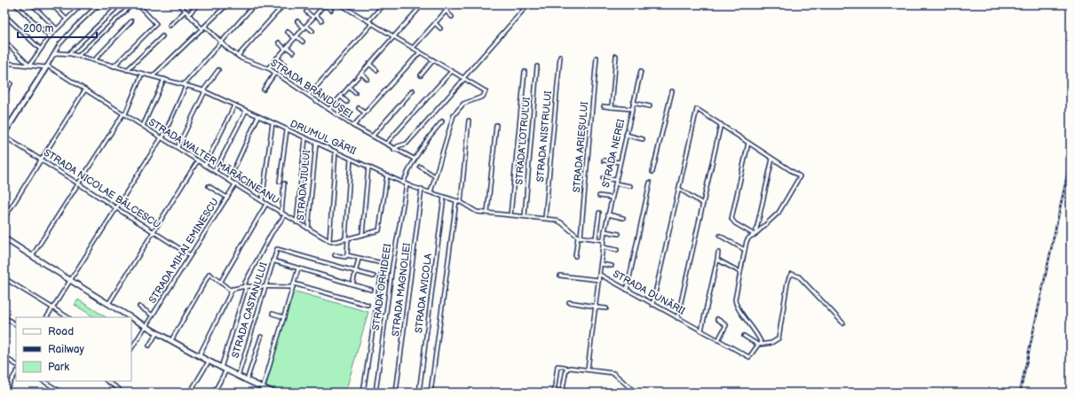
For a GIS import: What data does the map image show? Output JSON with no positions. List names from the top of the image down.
{
  "streets": {
    "street": [
      "STRADA BRÂNDUȘEI",
      "STRADA NISTRULUI",
      "DRUMUL GĂRII",
      "STRADA LOTRULUI",
      "STRADA ARIEȘULUI",
      "STRADA NEREI",
      "STRADA WALTER MĂRĂCINEANU",
      "STRADA JIULUI",
      "STRADA NICOLAE BĂLCESCU",
      "STRADA MIHAI EMINESCU",
      "STRADA ORHIDEEI",
      "STRADA MAGNOLIEI",
      "STRADA DUNĂRII",
      "STRADA AVICOLA",
      "STRADA CASTANULUI"
    ]
  },
  "crossings": [
    ["STRADA NISTRULUI", "DRUMUL GĂRII"],
    ["DRUMUL GĂRII", "STRADA LOTRULUI"],
    ["DRUMUL GĂRII", "STRADA ARIEȘULUI"],
    ["DRUMUL GĂRII", "STRADA JIULUI"],
    ["DRUMUL GĂRII", "STRADA ORHIDEEI"],
    ["DRUMUL GĂRII", "STRADA MAGNOLIEI"],
    ["DRUMUL GĂRII", "STRADA AVICOLA"],
    ["STRADA WALTER MĂRĂCINEANU", "STRADA JIULUI"],
    ["STRADA WALTER MĂRĂCINEANU", "STRADA MIHAI EMINESCU"],
    ["STRADA NICOLAE BĂLCESCU", "STRADA MIHAI EMINESCU"]
  ],
  "legend": ["Road", "Railway", "Park"],
  "scale_bar": "200 m"
}
